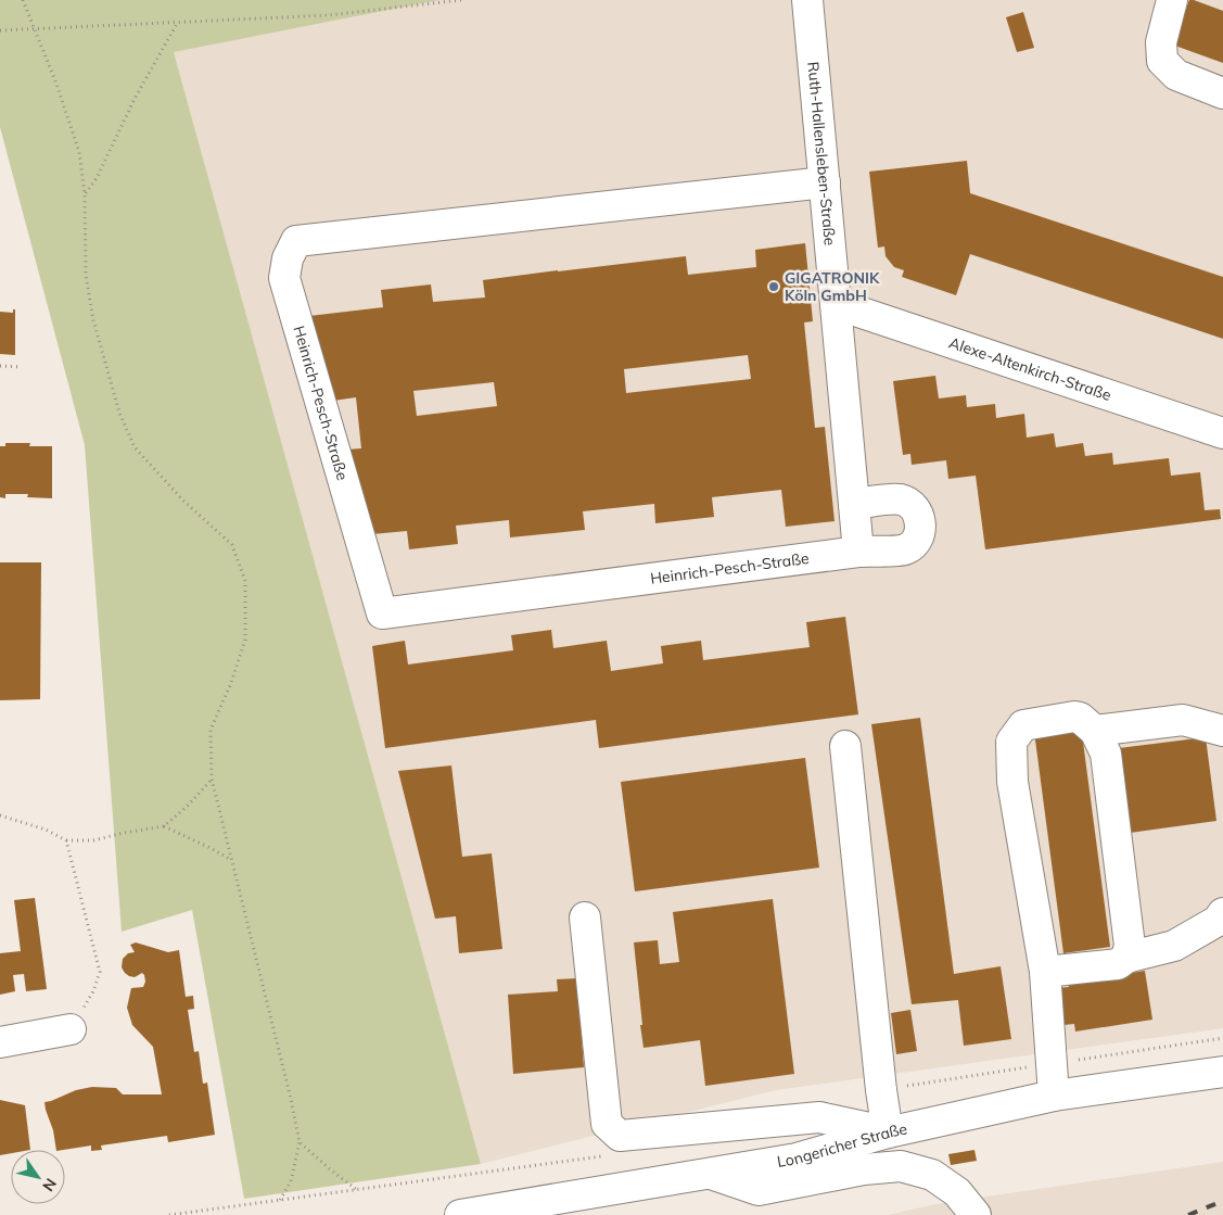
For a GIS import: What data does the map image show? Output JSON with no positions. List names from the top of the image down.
{
  "streets": {
    "street": [
      "Ruth-Hallensleben-Straße",
      "Alexe-Altenkirch-Straße",
      "Heinrich-Pesch-Straße",
      "Longericher Straße"
    ]
  },
  "crossings": [
    ["Ruth-Hallensleben-Straße", "Alexe-Altenkirch-Straße"],
    ["Ruth-Hallensleben-Straße", "Heinrich-Pesch-Straße"]
  ],
  "places": ["GIGATRONIK Köln GmbH"],
  "north": "bottom right"
}
